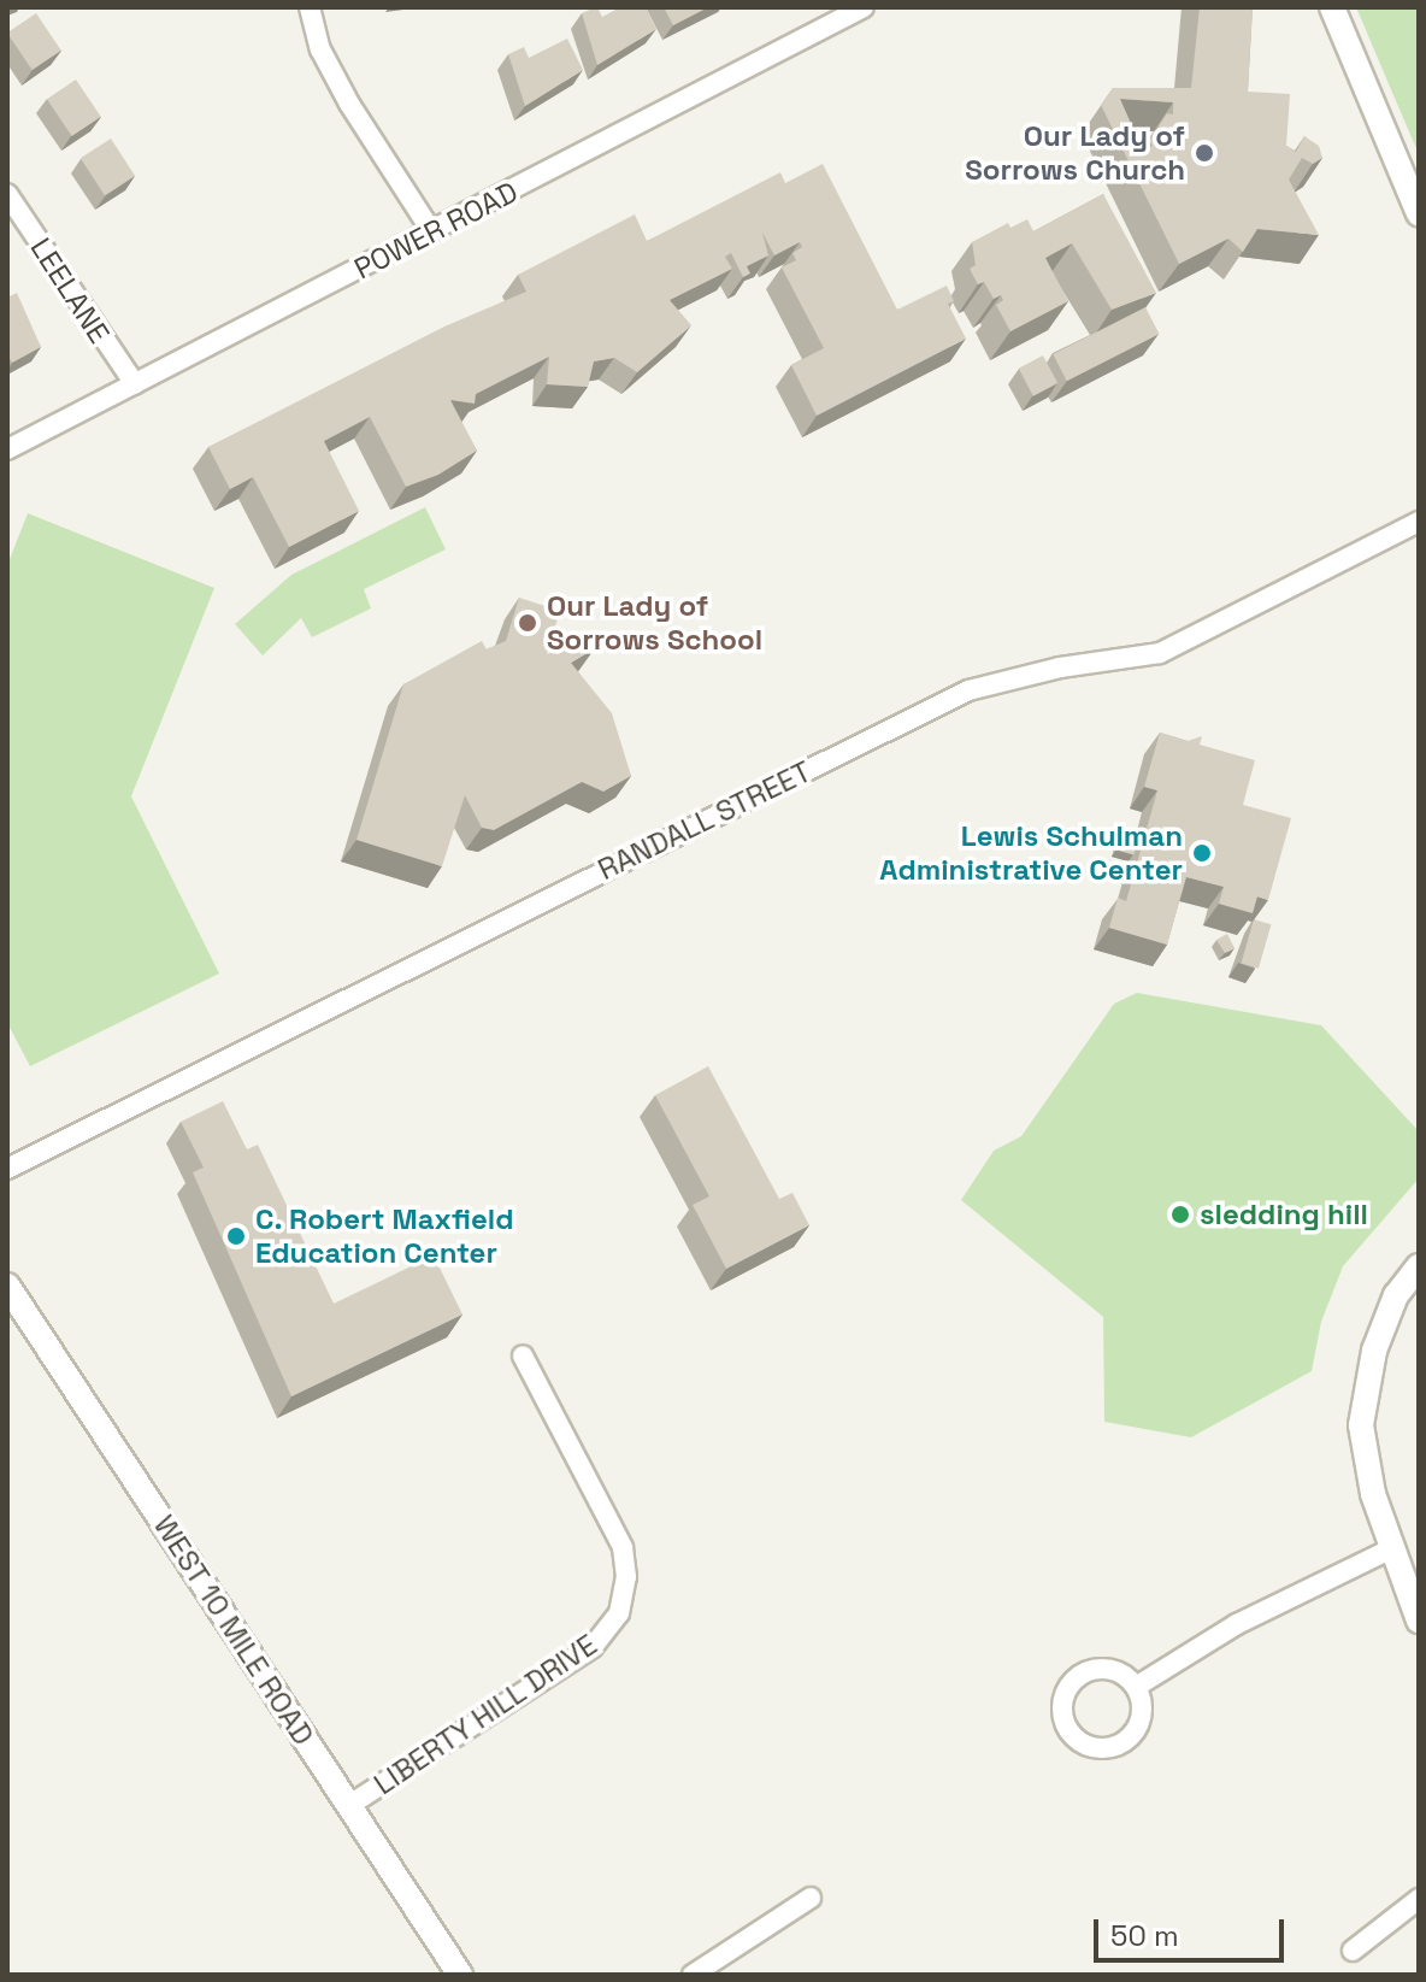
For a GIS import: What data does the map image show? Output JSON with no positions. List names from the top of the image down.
{
  "streets": {
    "street": [
      "POWER ROAD",
      "LEELANE",
      "RANDALL STREET",
      "WEST 10 MILE ROAD",
      "LIBERTY HILL DRIVE"
    ]
  },
  "crossings": [
    ["POWER ROAD", "LEELANE"],
    ["WEST 10 MILE ROAD", "LIBERTY HILL DRIVE"]
  ],
  "places": [
    "Our Lady of Sorrows Church",
    "Our Lady of Sorrows School",
    "Lewis Schulman Administrative Center",
    "sledding hill",
    "C. Robert Maxfield Education Center"
  ],
  "scale_bar": "50 m"
}
